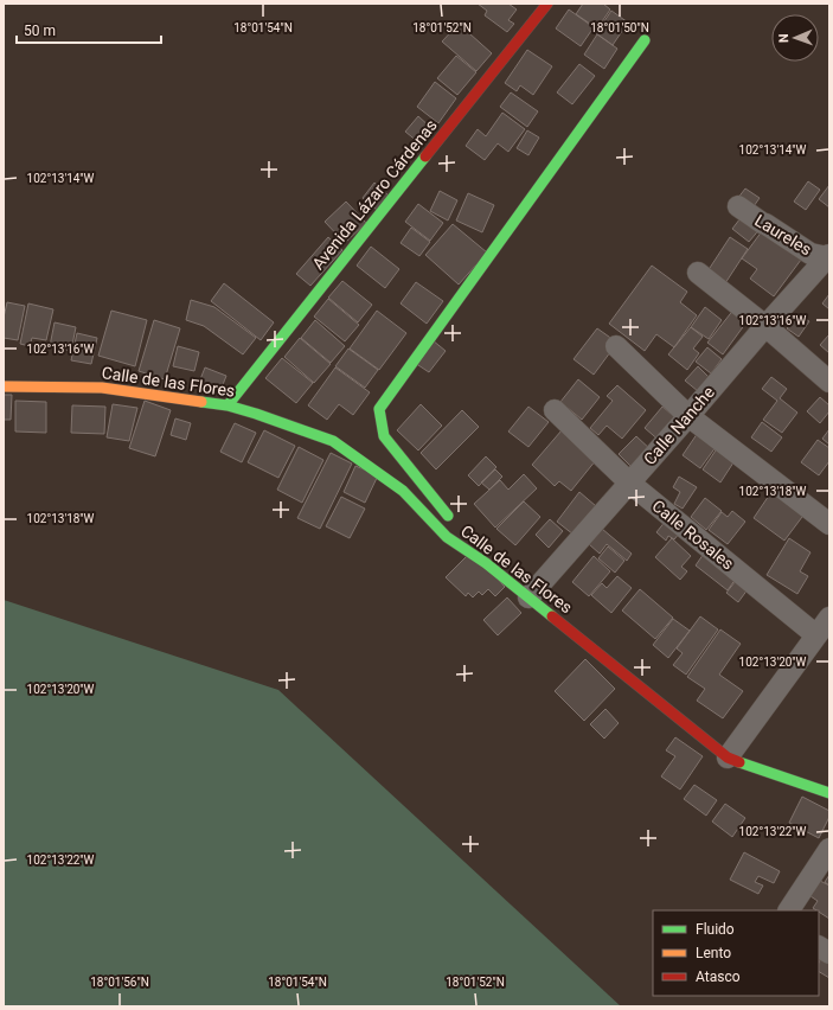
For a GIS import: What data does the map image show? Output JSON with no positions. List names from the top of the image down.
{
  "streets": {
    "street": [
      "Avenida Lázaro Cárdenas",
      "Laureles",
      "Calle de las Flores",
      "Calle Nanche",
      "Calle Rosales"
    ]
  },
  "crossings": [
    ["Avenida Lázaro Cárdenas", "Calle de las Flores"],
    ["Laureles", "Calle Nanche"],
    ["Calle de las Flores", "Calle Nanche"],
    ["Calle Nanche", "Calle Rosales"]
  ],
  "legend": ["Fluido", "Lento", "Atasco"],
  "scale_bar": "50 m",
  "north": "left",
  "coordinates": [
    "18°01'54\"N",
    "18°01'52\"N",
    "18°01'50\"N",
    "102°13'14\"W",
    "102°13'16\"W",
    "102°13'18\"W",
    "102°13'20\"W",
    "102°13'22\"W",
    "18°01'56\"N"
  ]
}
